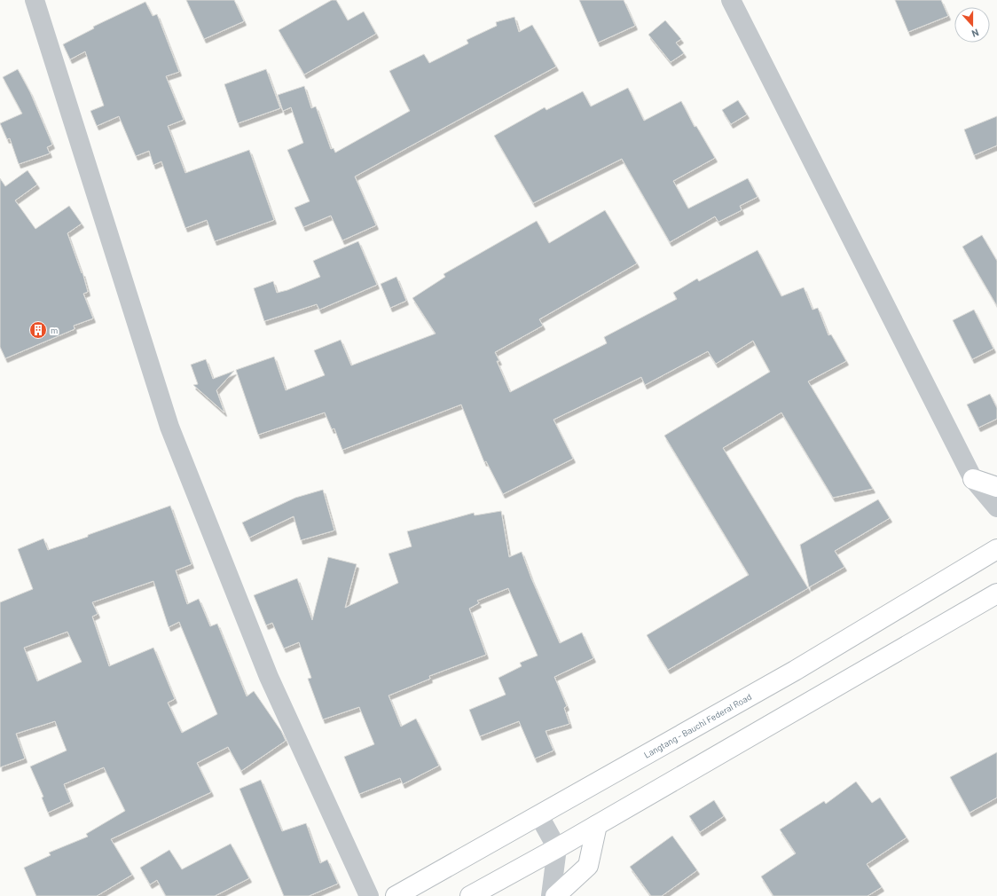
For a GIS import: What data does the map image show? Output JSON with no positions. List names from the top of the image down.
{
  "streets": {
    "main road": ["Langtang - Bauchi Federal Road"]
  },
  "places": {
    "building": ["m"]
  },
  "north": "bottom"
}
